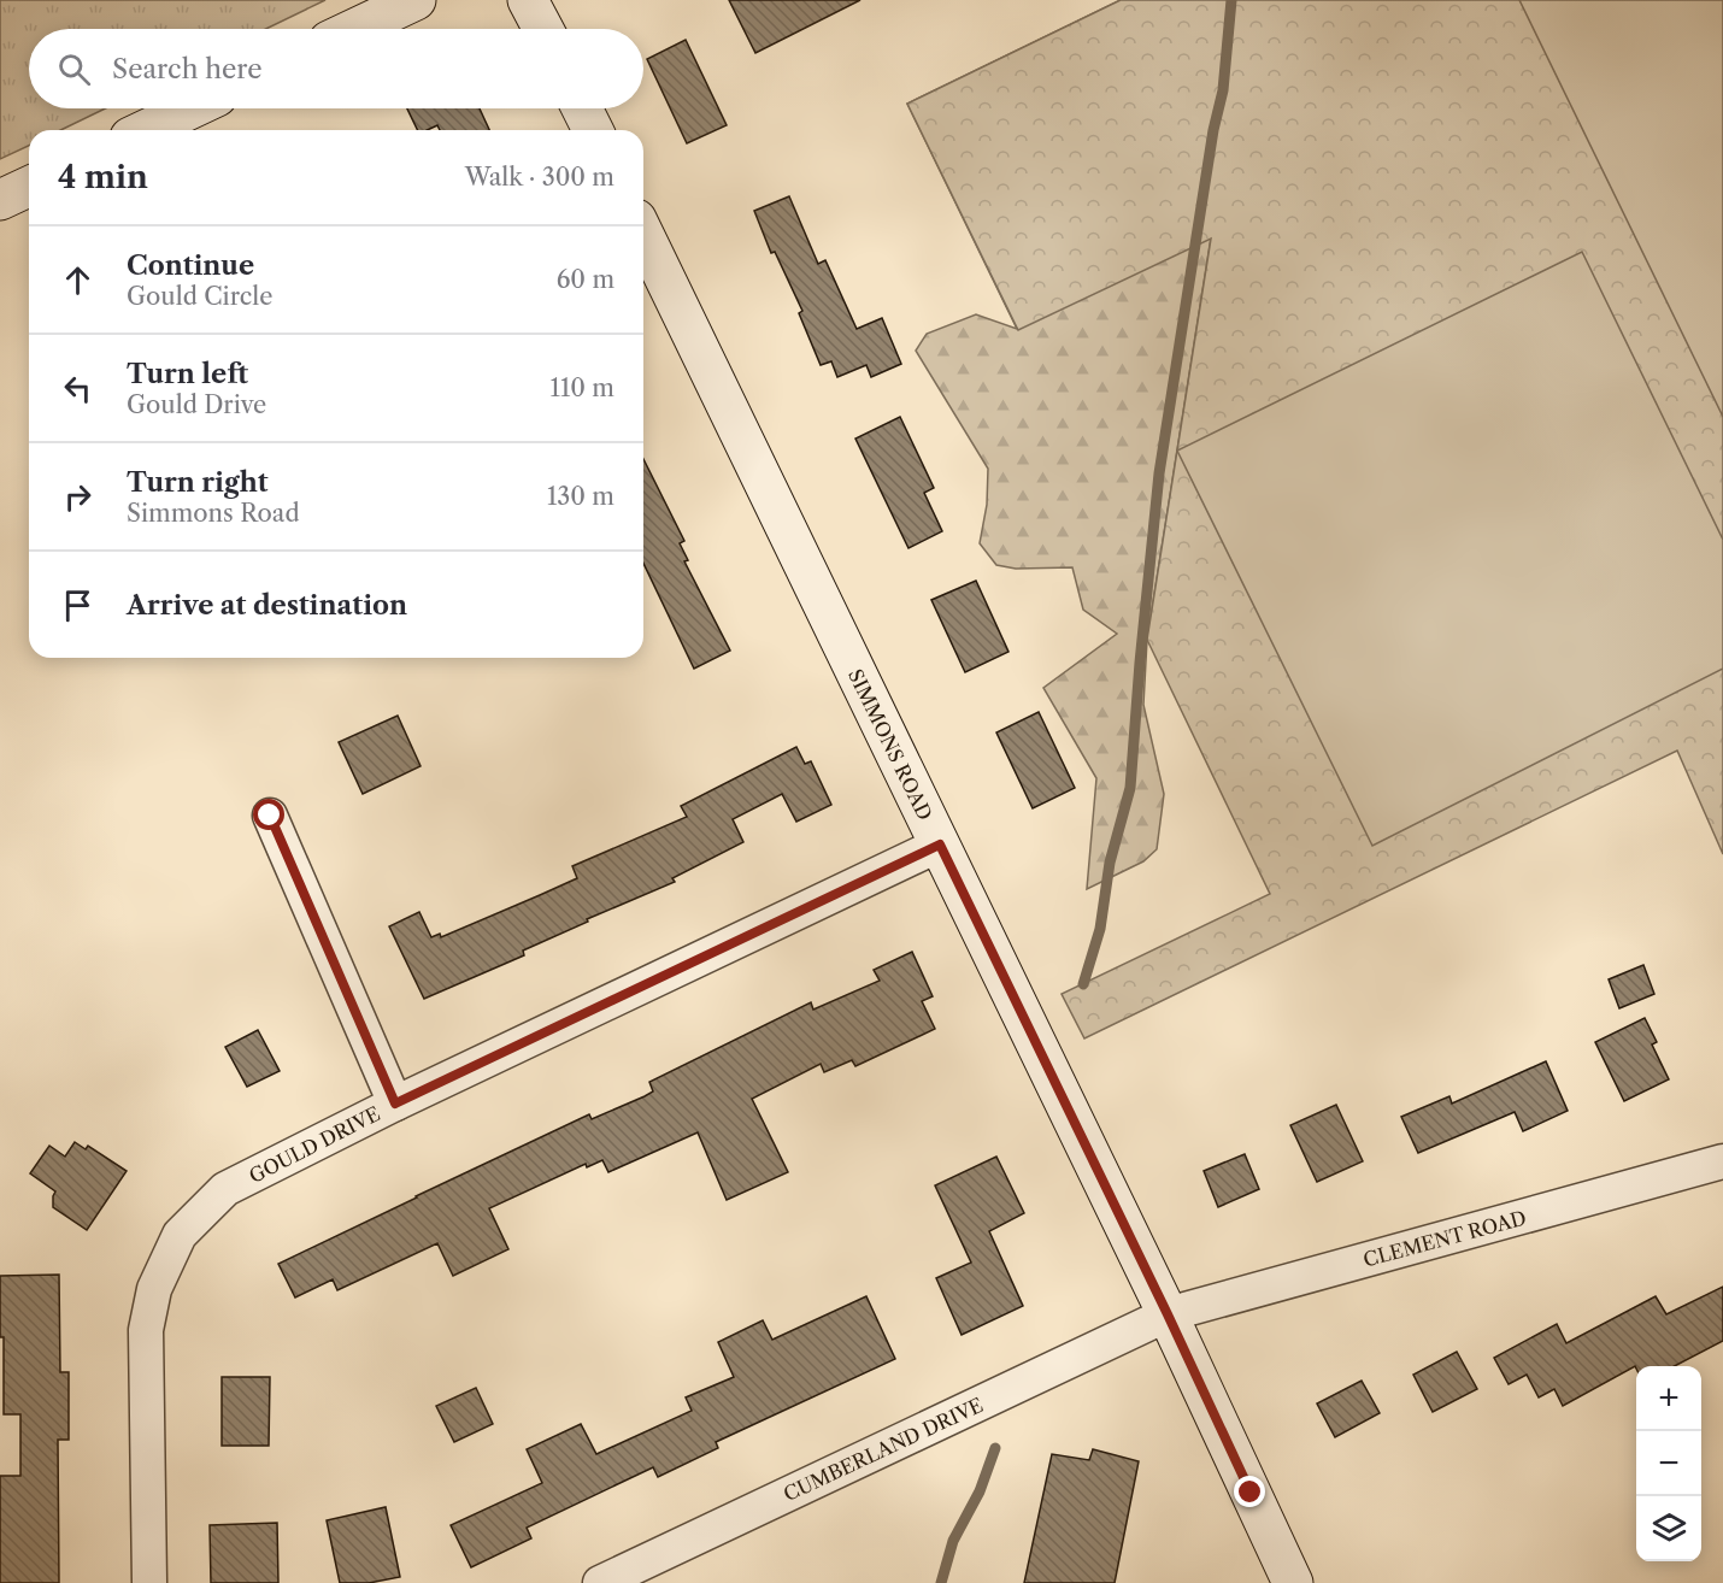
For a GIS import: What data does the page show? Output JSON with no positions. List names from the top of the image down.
{
  "streets": {
    "main road": ["SIMMONS ROAD"],
    "street": ["GOULD DRIVE", "CLEMENT ROAD", "CUMBERLAND DRIVE"]
  },
  "crossings": [
    ["SIMMONS ROAD", "GOULD DRIVE"],
    ["SIMMONS ROAD", "CLEMENT ROAD"],
    ["SIMMONS ROAD", "CUMBERLAND DRIVE"],
    ["CLEMENT ROAD", "CUMBERLAND DRIVE"]
  ],
  "page": {
    "search": "Search here",
    "heading": ["4 min", "Walk · 300 m"],
    "list": [
      ["Continue", "Gould Circle", "60 m"],
      ["Turn left", "Gould Drive", "110 m"],
      ["Turn right", "Simmons Road", "130 m"],
      "Arrive at destination"
    ],
    "map_buttons": ["+", "−"]
  }
}
